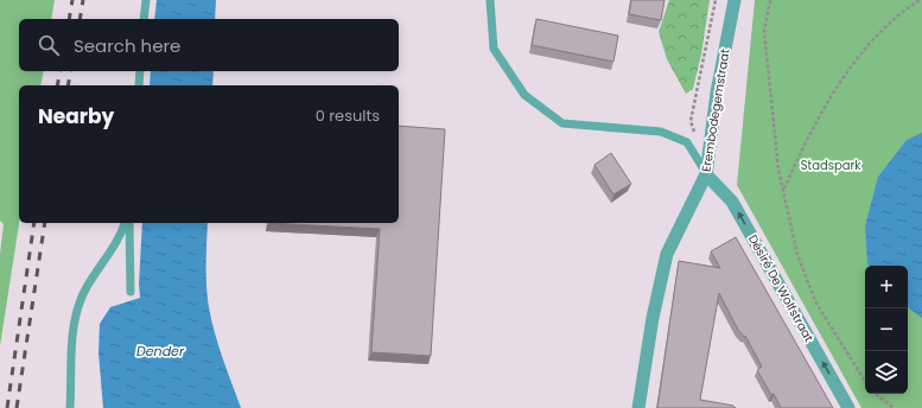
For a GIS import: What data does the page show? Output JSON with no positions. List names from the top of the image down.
{
  "streets": {
    "street": ["Erembodegemstraat", "Désiré De Wolfstraat"]
  },
  "crossings": [
    ["Erembodegemstraat", "Désiré De Wolfstraat"]
  ],
  "one_way": ["Désiré De Wolfstraat"],
  "water": ["Dender"],
  "parks": ["Stadspark"],
  "page": {
    "search": "Search here",
    "heading": ["Nearby", "0 results"],
    "map_buttons": ["+", "−"]
  }
}
